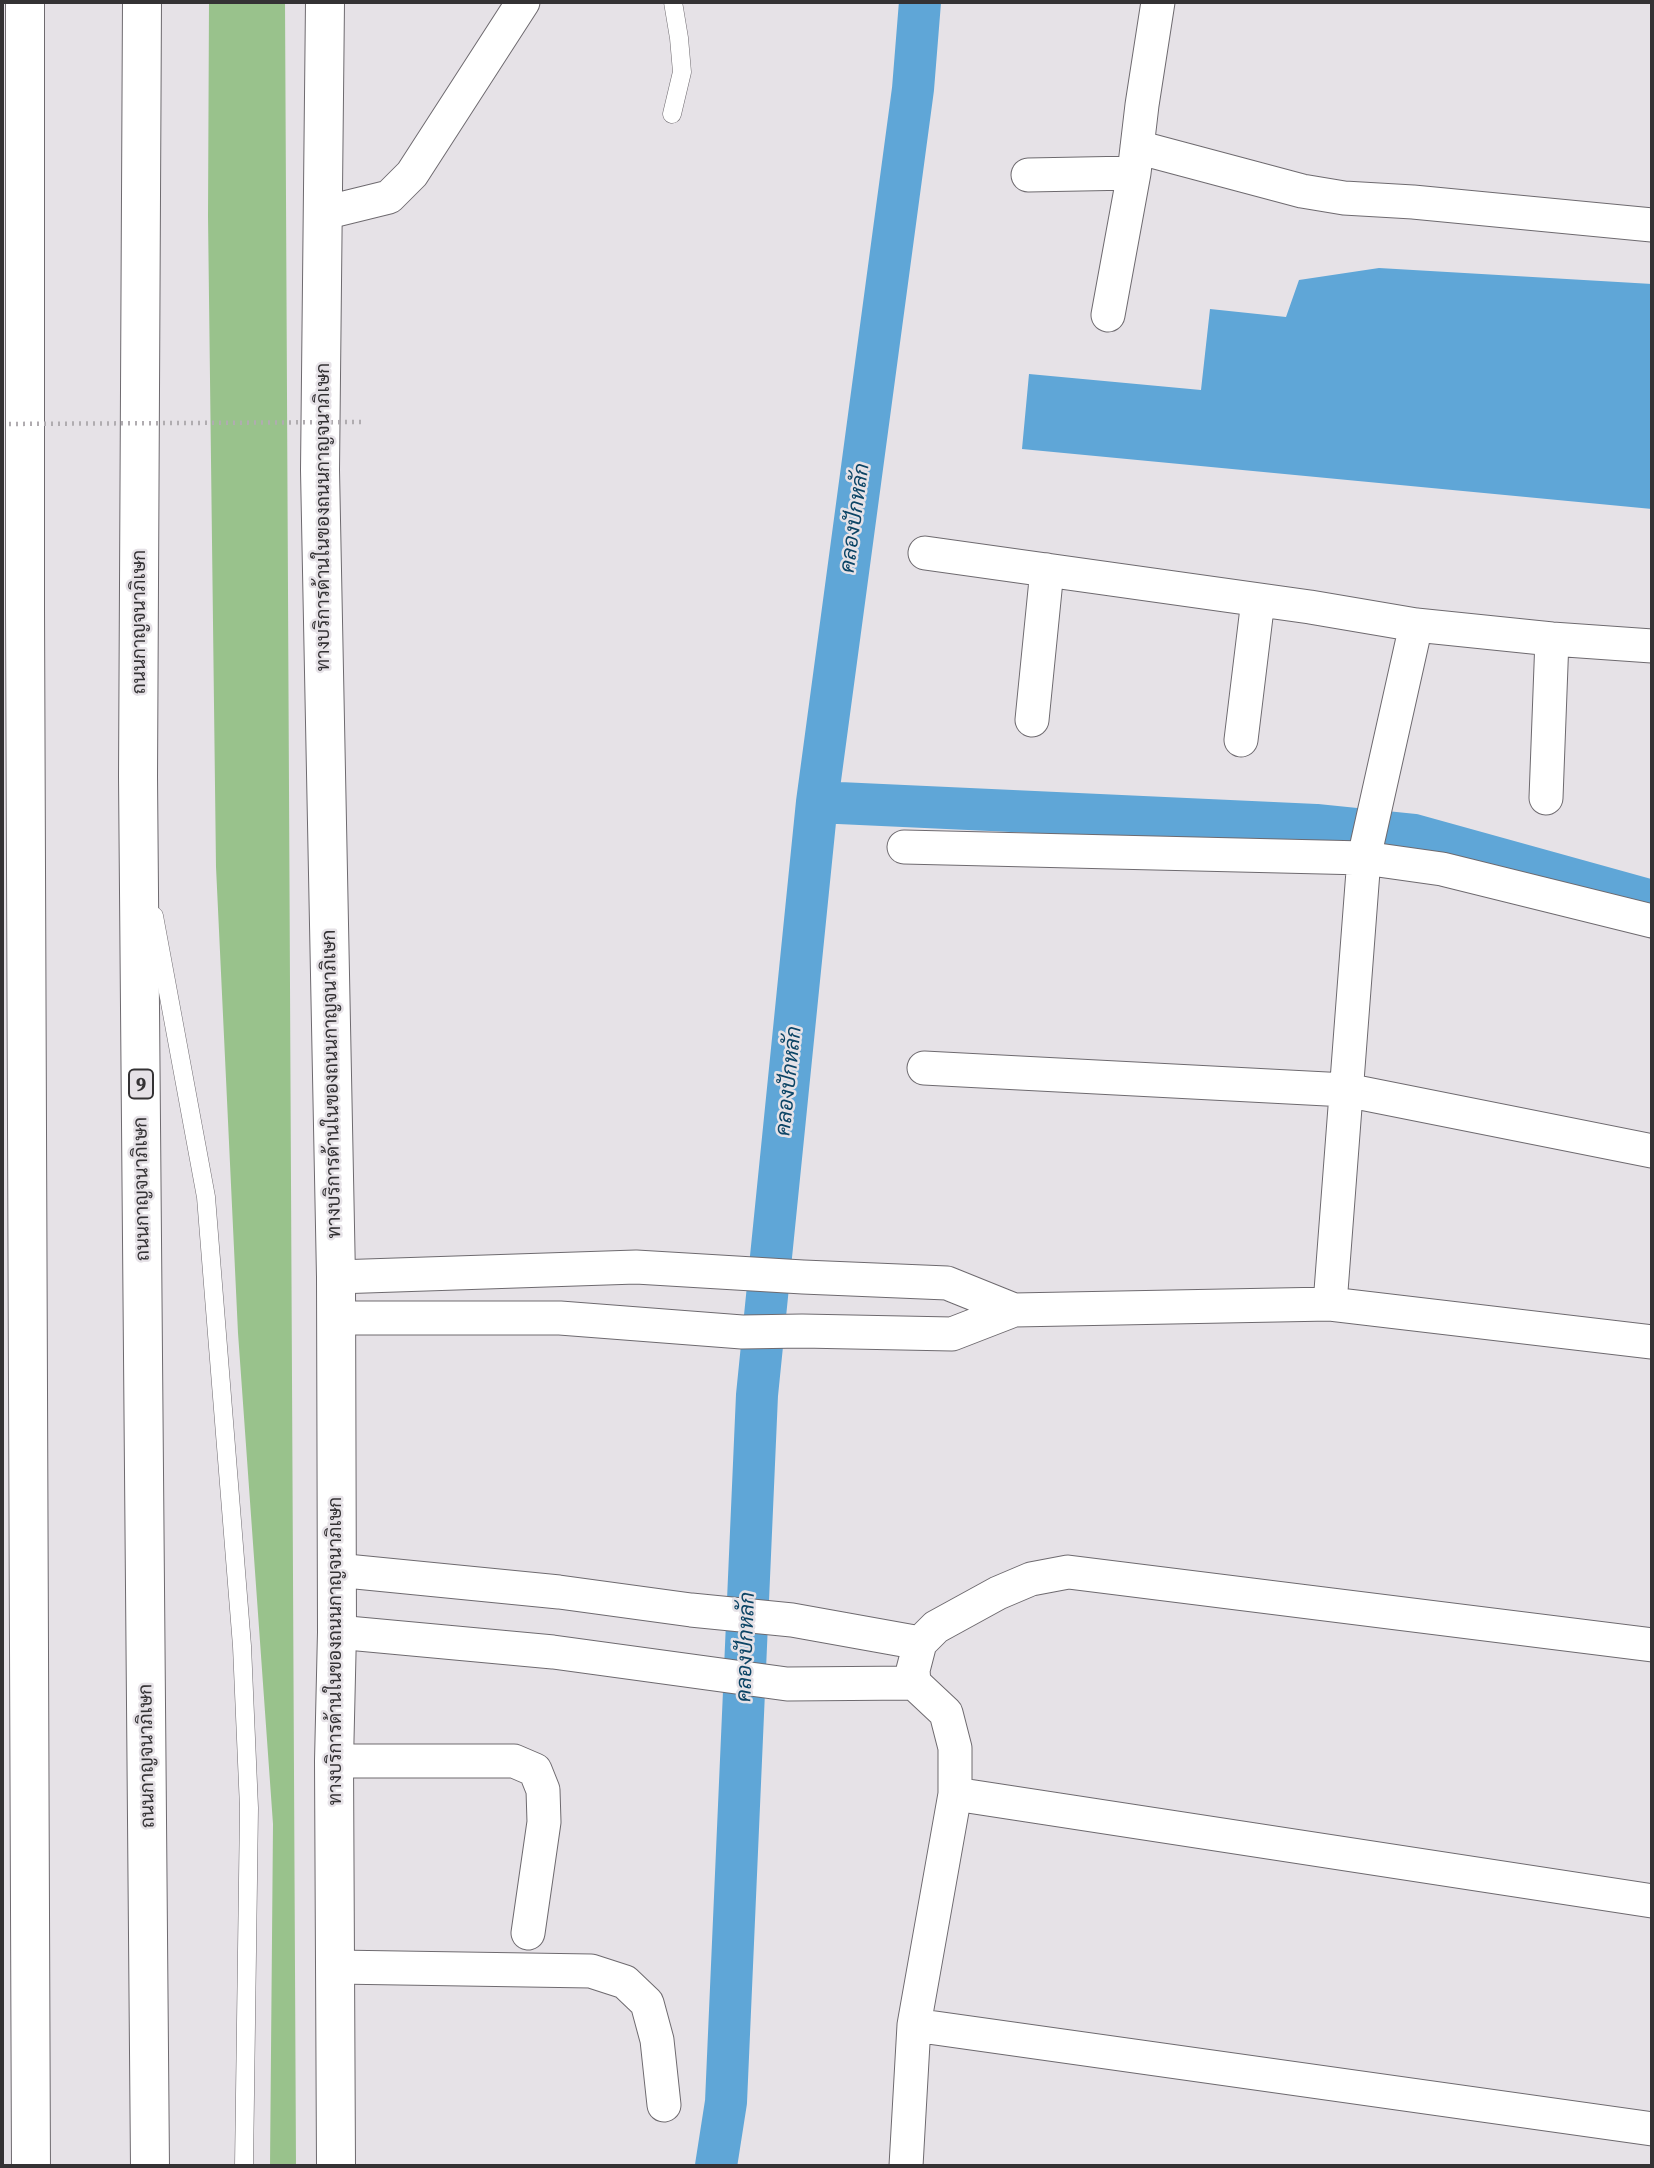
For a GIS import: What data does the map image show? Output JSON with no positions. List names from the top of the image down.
{
  "streets": {
    "main road": ["ทางบริการด้านในของถนนกาญจนาภิเษก", "ถนนกาญจนาภิเษก", "9"]
  },
  "water": ["คลองปักหลัก"]
}
